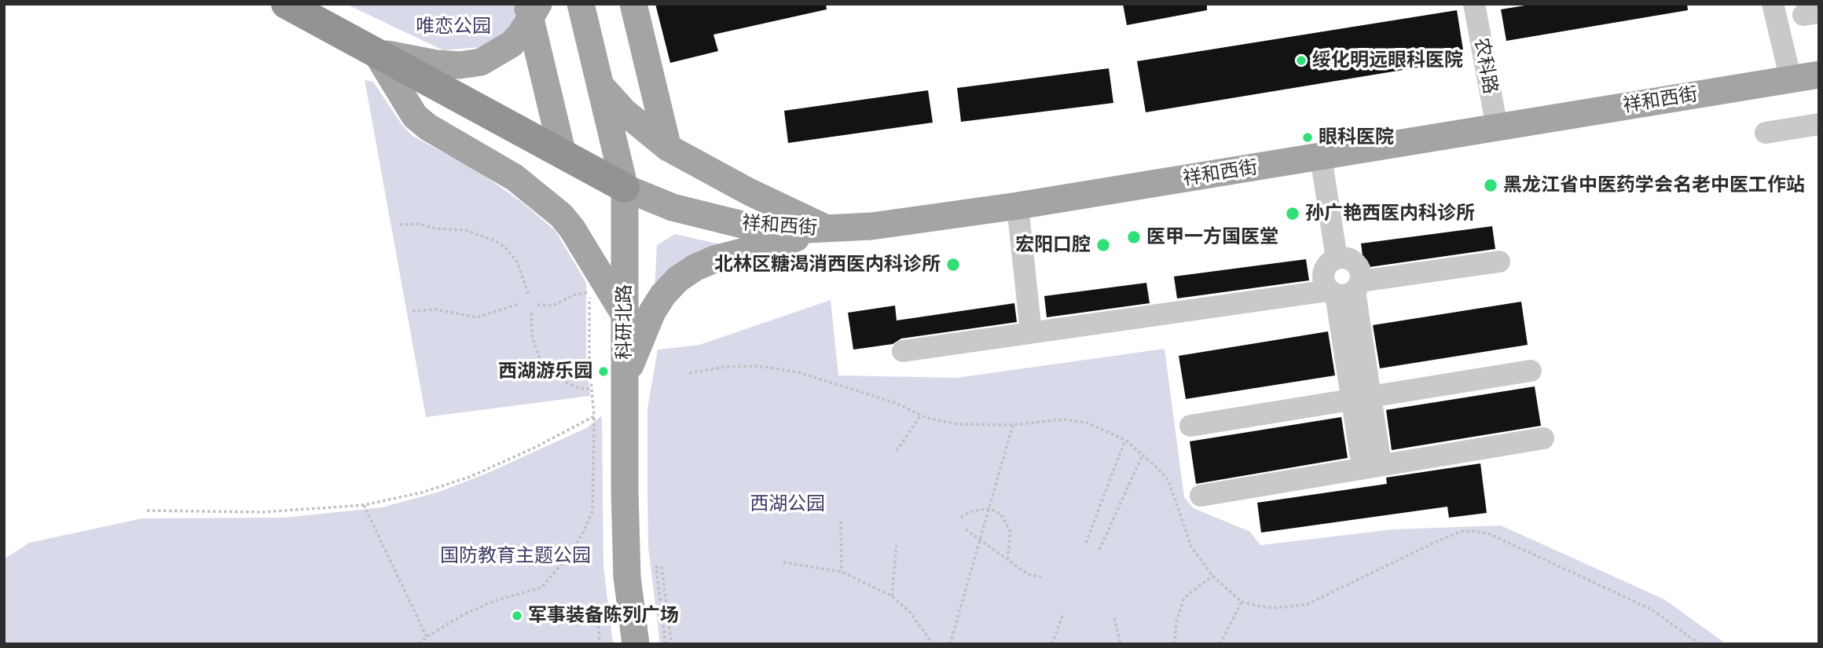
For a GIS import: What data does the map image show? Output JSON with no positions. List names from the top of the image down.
{
  "streets": {
    "main road": ["祥和西街", "科研北路"],
    "street": ["农科路"]
  },
  "crossings": [
    ["农科路", "祥和西街"],
    ["祥和西街", "科研北路"]
  ],
  "parks": ["唯恋公园", "西湖公园", "国防教育主题公园"],
  "places": [
    "绥化明远眼科医院",
    "眼科医院",
    "黑龙江省中医药学会名老中医工作站",
    "孙广艳西医内科诊所",
    "医甲一方国医堂",
    "宏阳口腔",
    "北林区糖渴消西医内科诊所",
    "西湖游乐园",
    "军事装备陈列广场"
  ]
}
